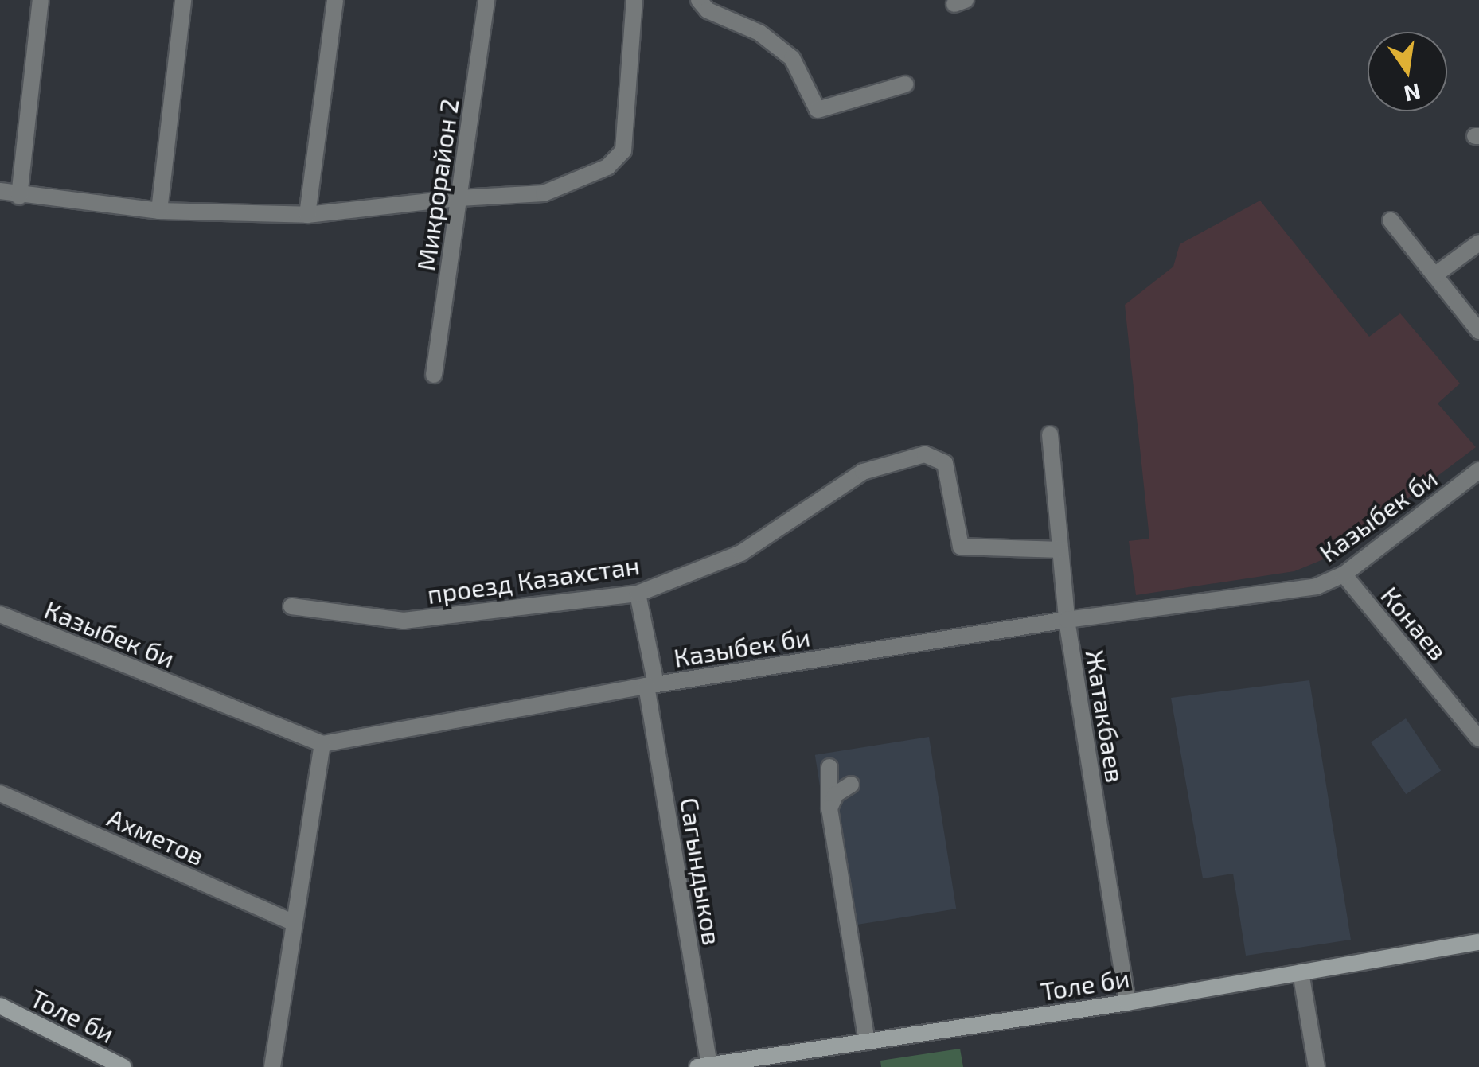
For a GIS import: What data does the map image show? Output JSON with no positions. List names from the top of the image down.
{
  "streets": {
    "main road": ["Толе би"],
    "street": [
      "Микрорайон 2",
      "Казыбек би",
      "проезд Казахстан",
      "Конаев",
      "Жатакбаев",
      "Ахметов",
      "Сагындыков"
    ]
  },
  "crossings": [
    ["Казыбек би", "Конаев"],
    ["Казыбек би", "Жатакбаев"],
    ["Казыбек би", "Сагындыков"],
    ["проезд Казахстан", "Жатакбаев"],
    ["проезд Казахстан", "Сагындыков"],
    ["Жатакбаев", "Толе би"],
    ["Сагындыков", "Толе би"]
  ],
  "north": "bottom"
}
